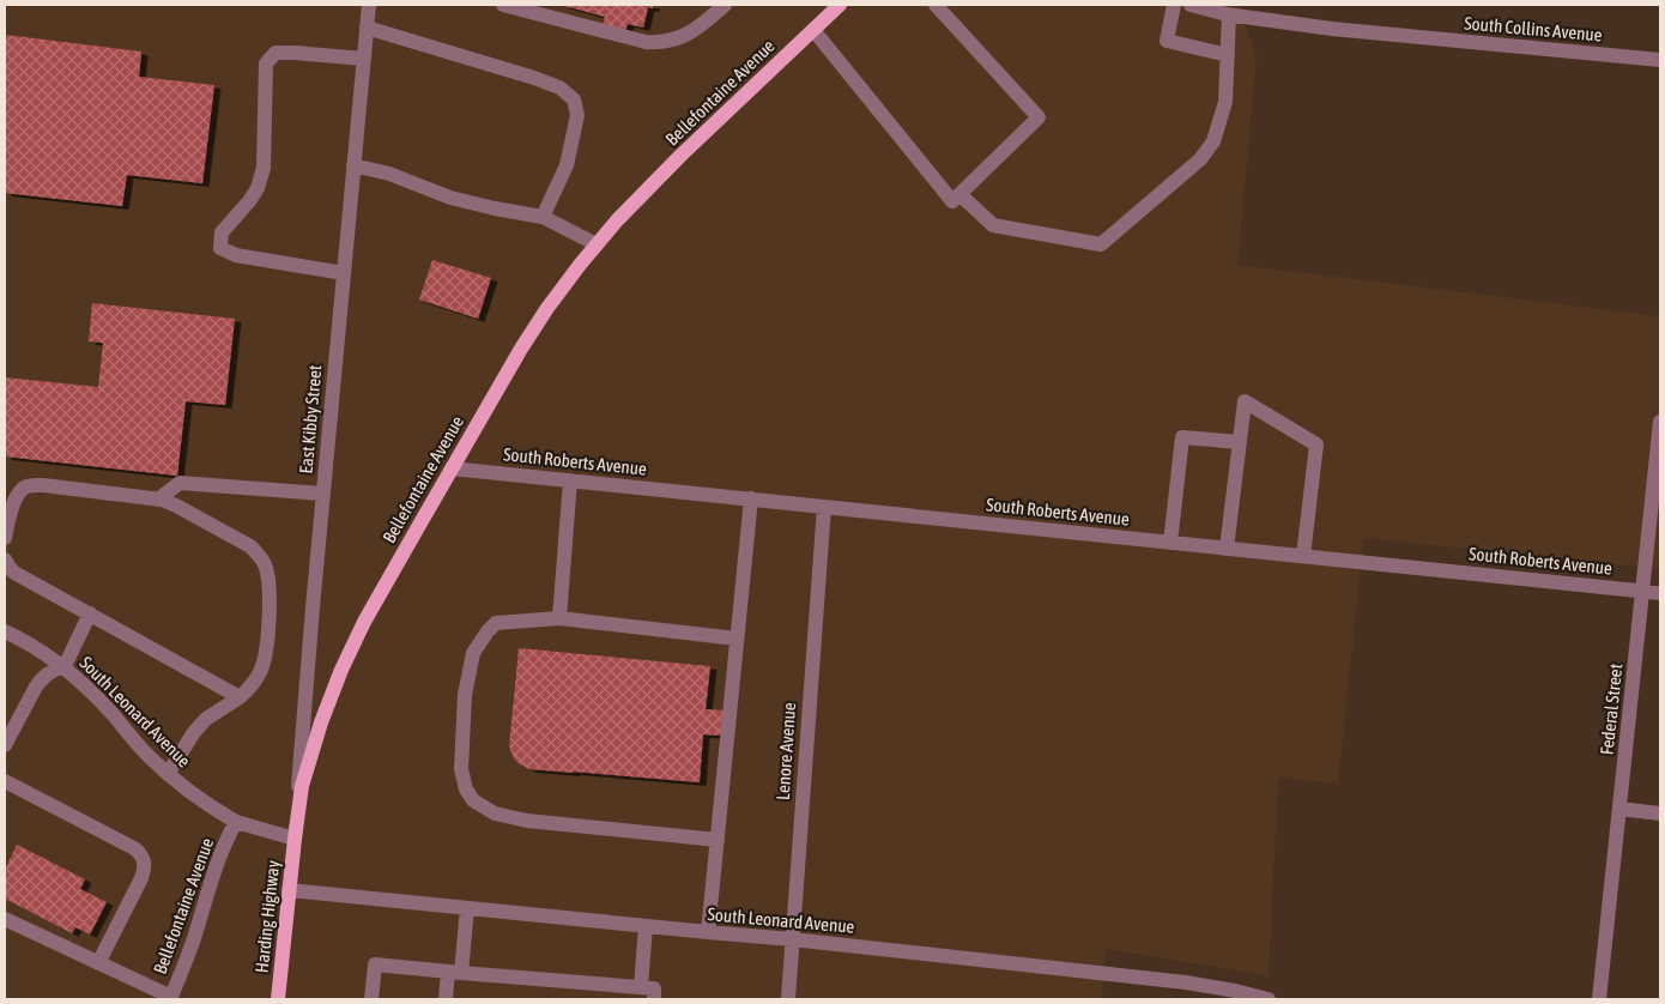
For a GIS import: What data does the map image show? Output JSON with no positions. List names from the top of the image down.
{
  "streets": {
    "main road": ["Bellefontaine Avenue", "Harding Highway"],
    "street": [
      "South Collins Avenue",
      "East Kibby Street",
      "South Roberts Avenue",
      "Federal Street",
      "South Leonard Avenue",
      "Lenore Avenue"
    ]
  },
  "crossings": [
    ["Bellefontaine Avenue", "East Kibby Street"],
    ["Bellefontaine Avenue", "South Roberts Avenue"],
    ["Bellefontaine Avenue", "South Leonard Avenue"],
    ["Bellefontaine Avenue", "Harding Highway"],
    ["East Kibby Street", "Harding Highway"],
    ["South Roberts Avenue", "Federal Street"],
    ["South Roberts Avenue", "Lenore Avenue"],
    ["South Leonard Avenue", "Lenore Avenue"],
    ["South Leonard Avenue", "Harding Highway"]
  ]
}
